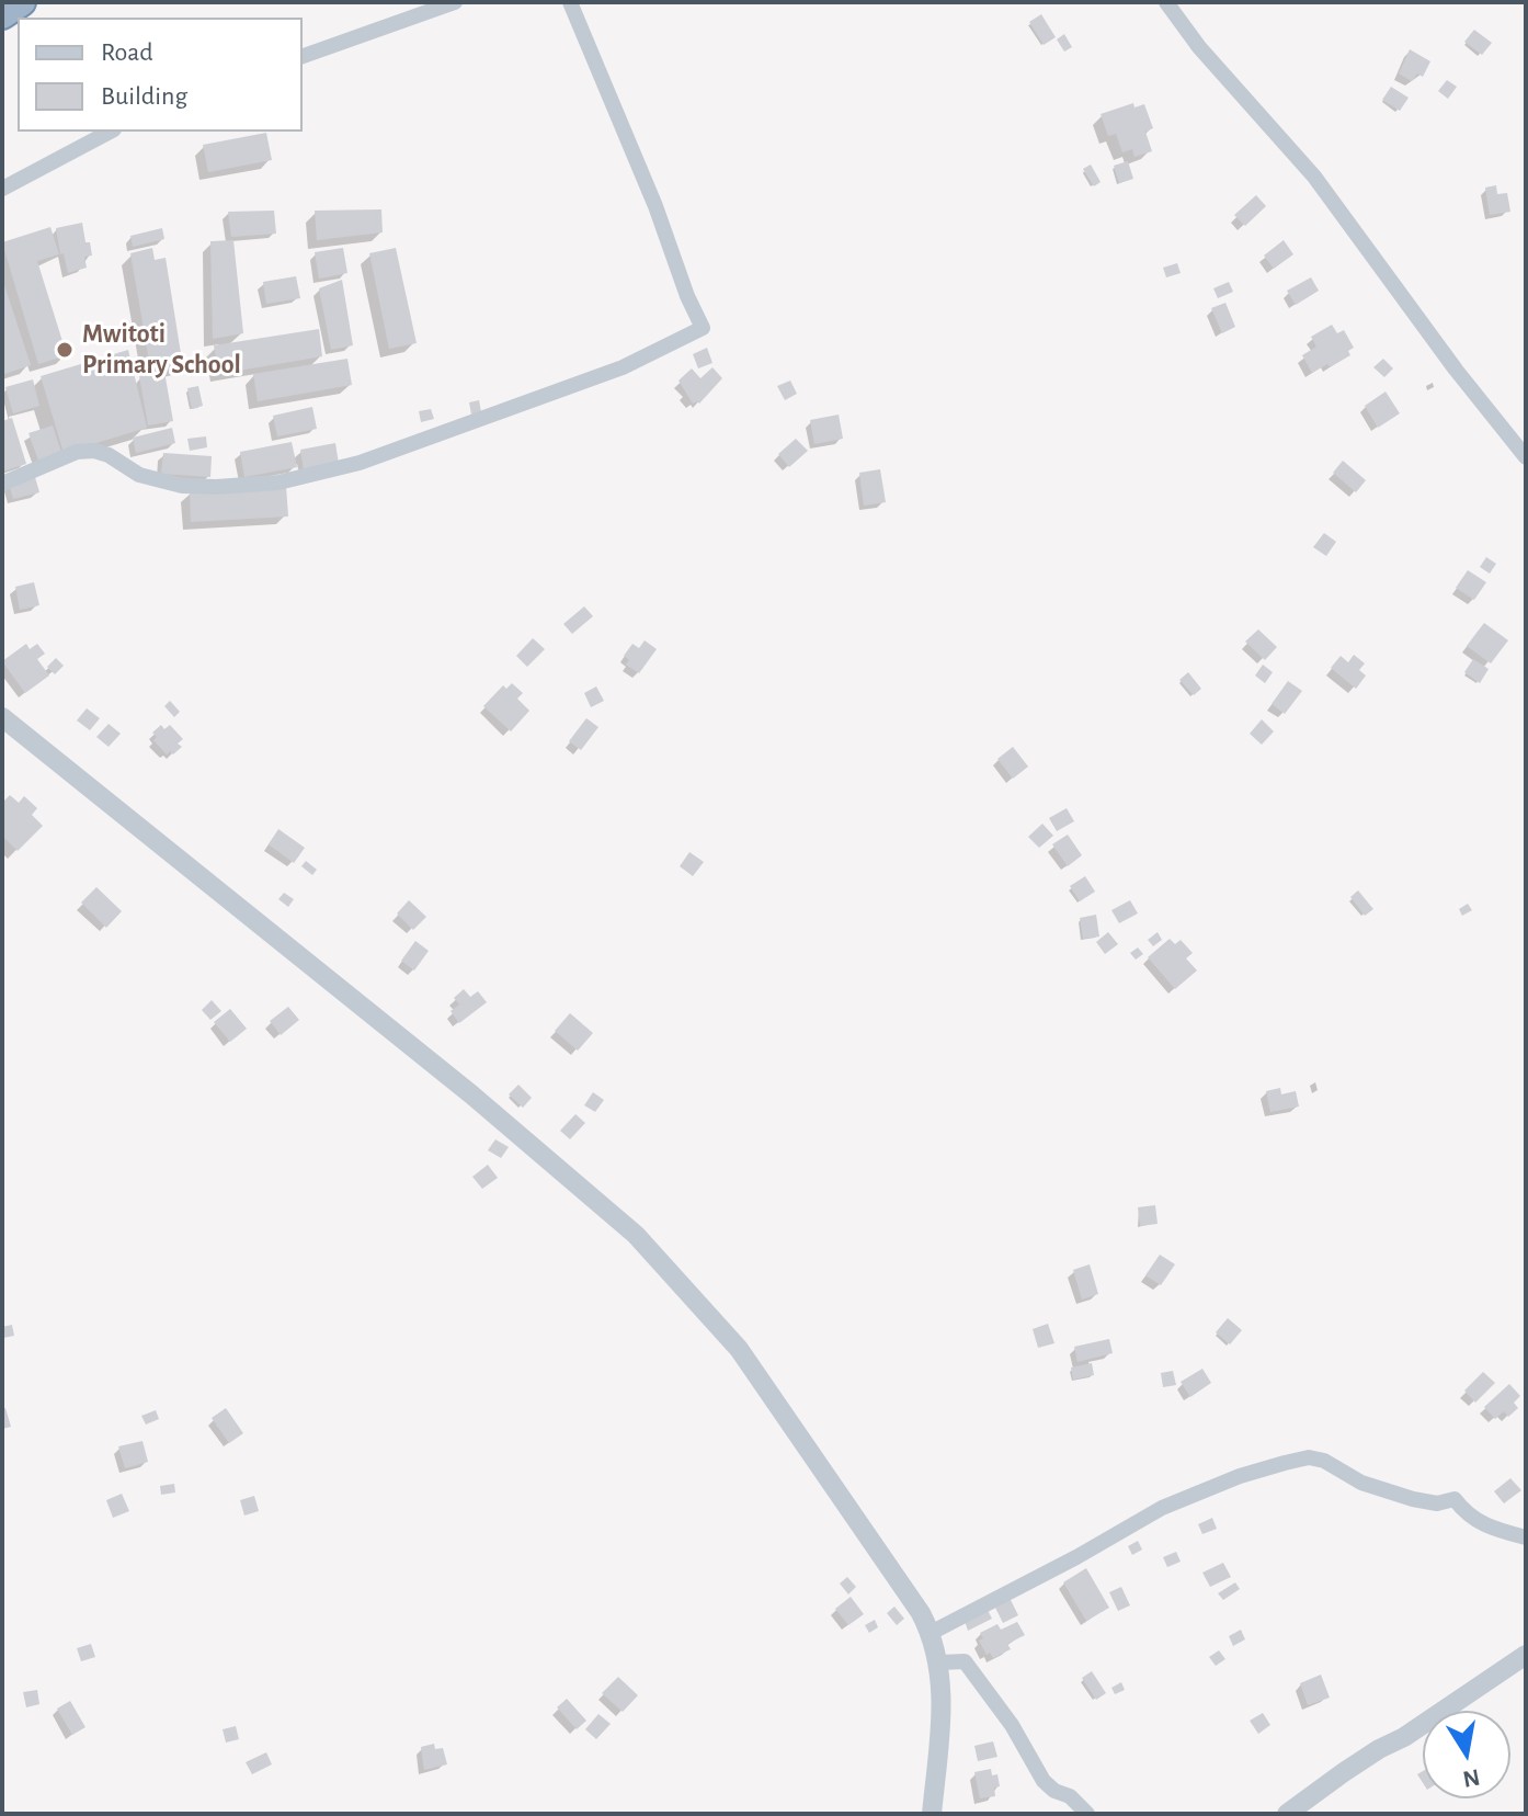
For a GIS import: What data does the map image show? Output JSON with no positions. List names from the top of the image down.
{
  "places": ["Mwitoti Primary School"],
  "legend": ["Road", "Building"],
  "north": "bottom"
}
